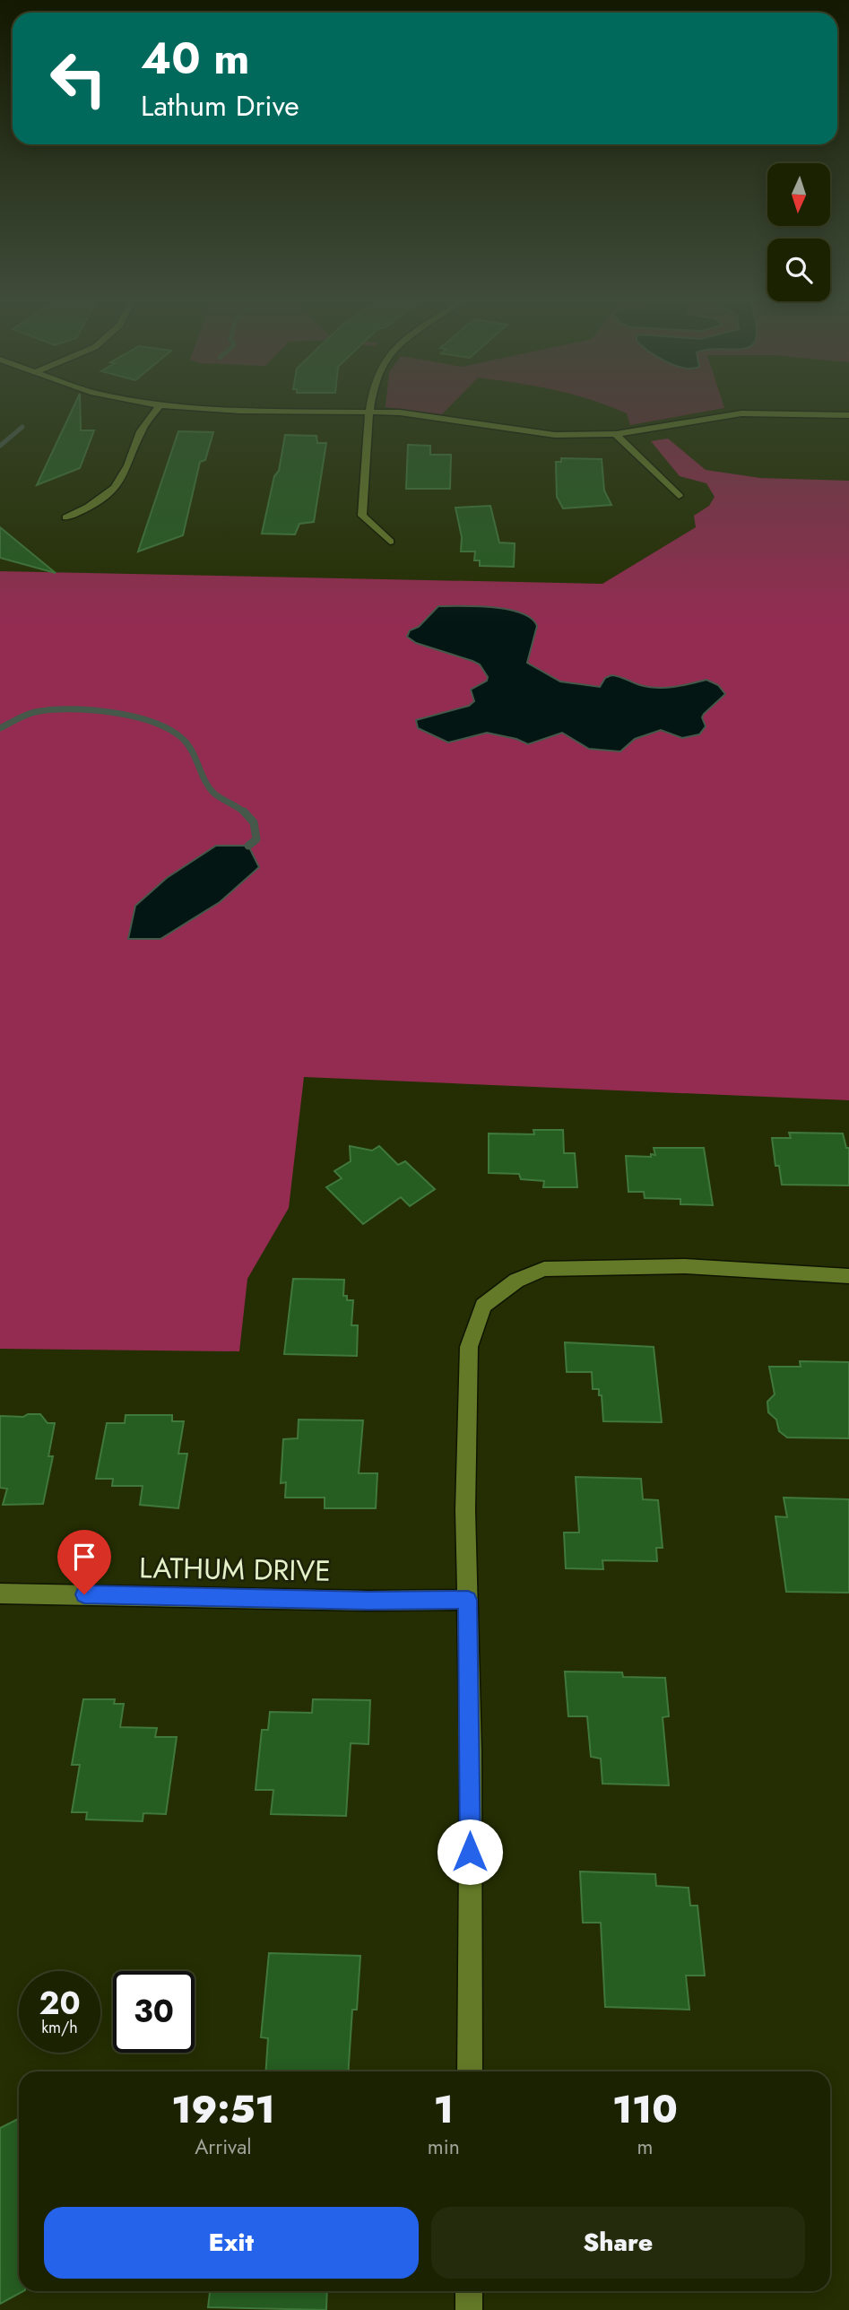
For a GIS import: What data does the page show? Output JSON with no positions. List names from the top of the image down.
{
  "streets": {
    "street": ["LATHUM DRIVE"]
  },
  "north": "bottom",
  "page": {
    "turn": ["40 m", "Lathum Drive"],
    "speed": "20 km/h",
    "limit": "30",
    "eta": [
      "19:51",
      "Arrival",
      "1",
      "min",
      "110",
      "m"
    ],
    "buttons": ["Exit", "Share"]
  }
}
